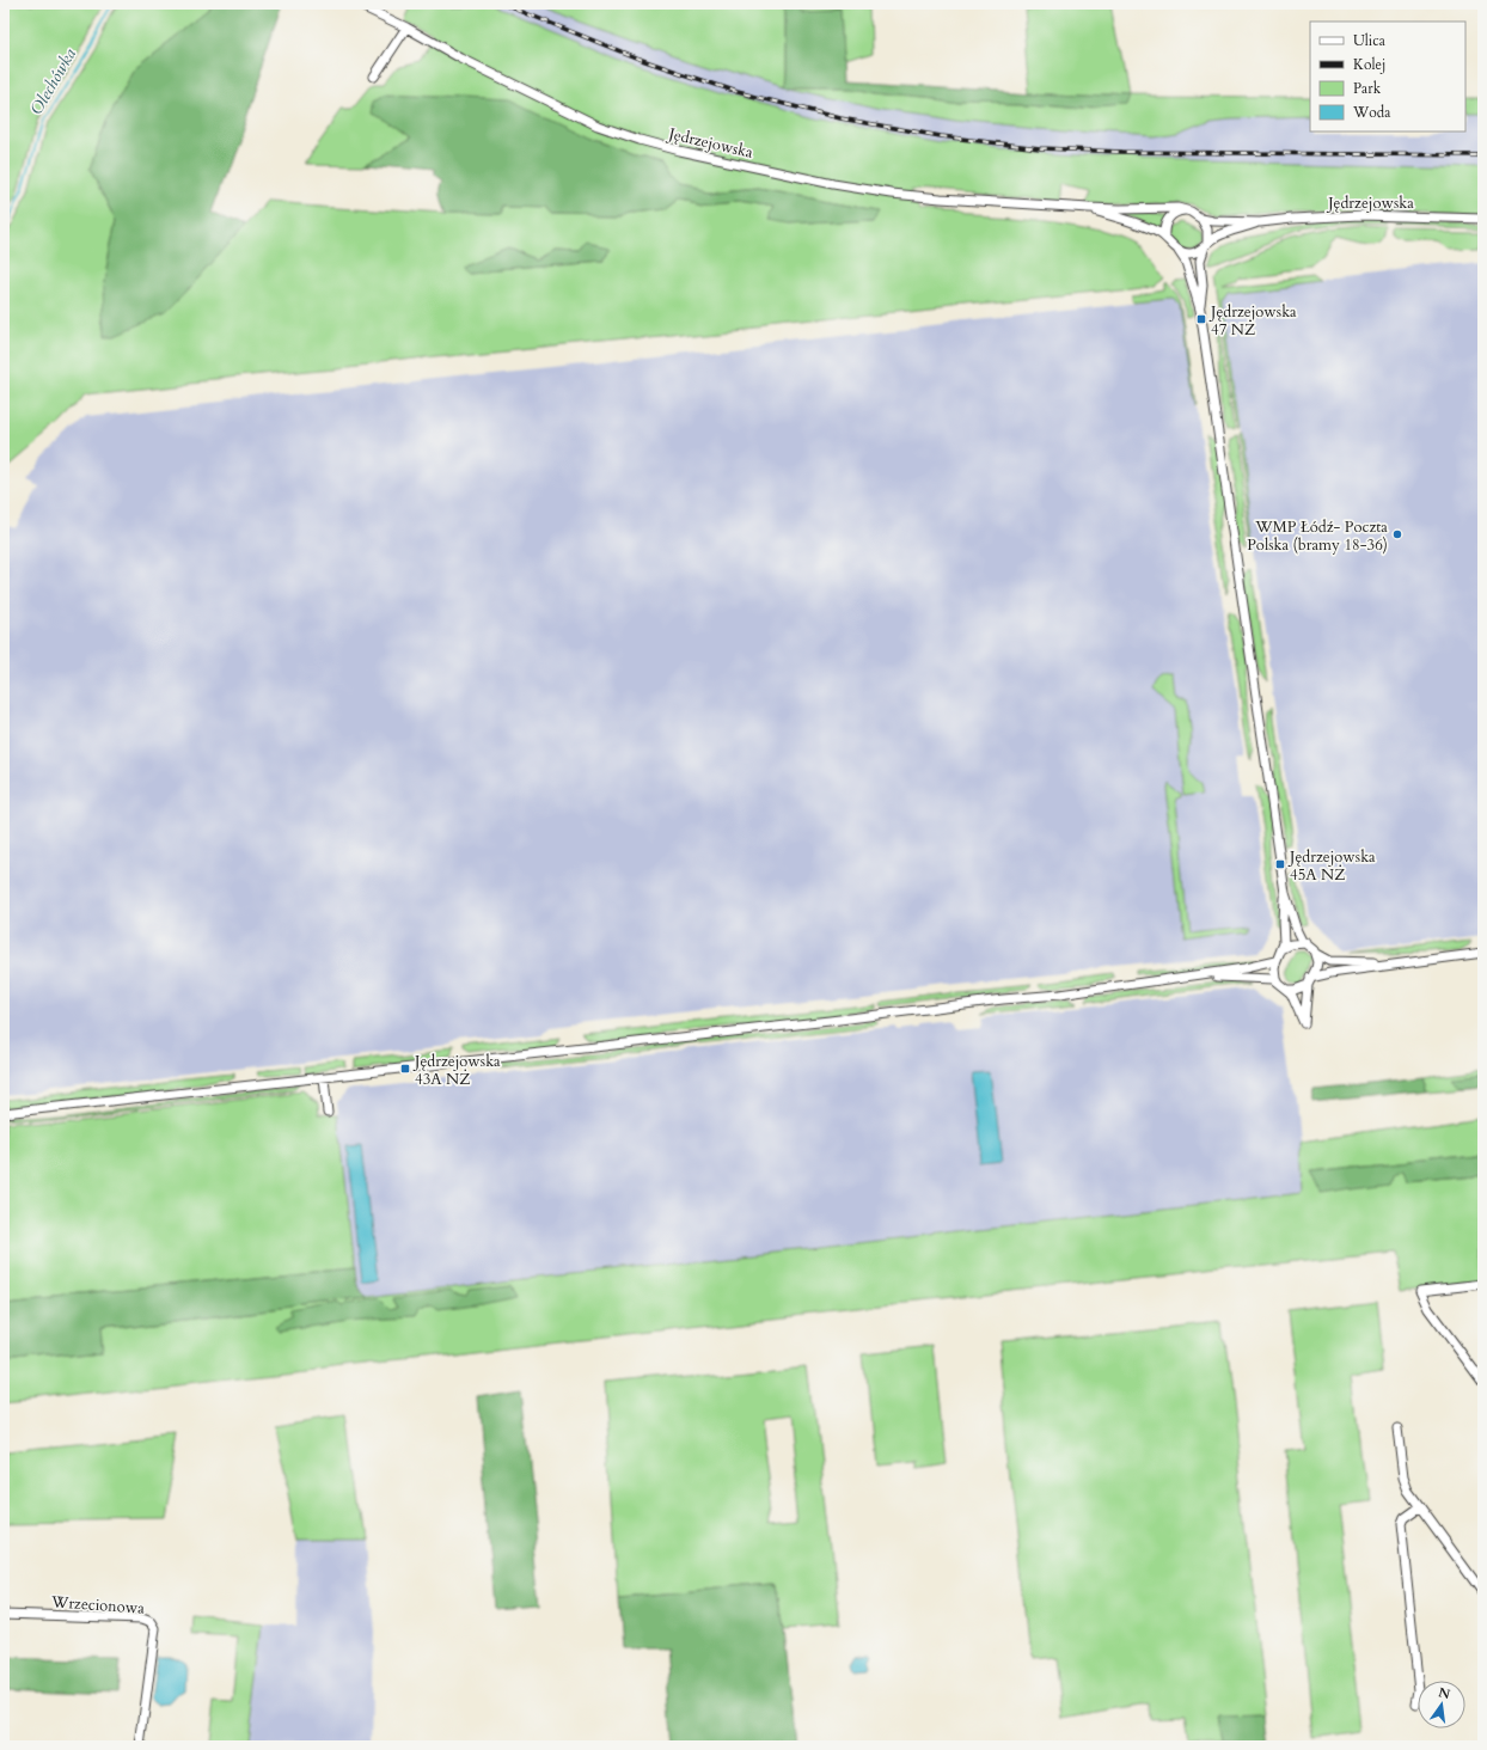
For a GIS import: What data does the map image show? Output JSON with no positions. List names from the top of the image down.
{
  "streets": {
    "street": ["Jędrzejowska", "Wrzecionowa"]
  },
  "water": ["Olechówka"],
  "places": {
    "transit": ["Jędrzejowska 47 NŻ", "Jędrzejowska 45A NŻ", "Jędrzejowska 43A NŻ"],
    "other": ["WMP Łódź- Poczta Polska (bramy 18-36)"]
  },
  "legend": [
    "Ulica",
    "Kolej",
    "Park",
    "Woda"
  ],
  "north": "top"
}
